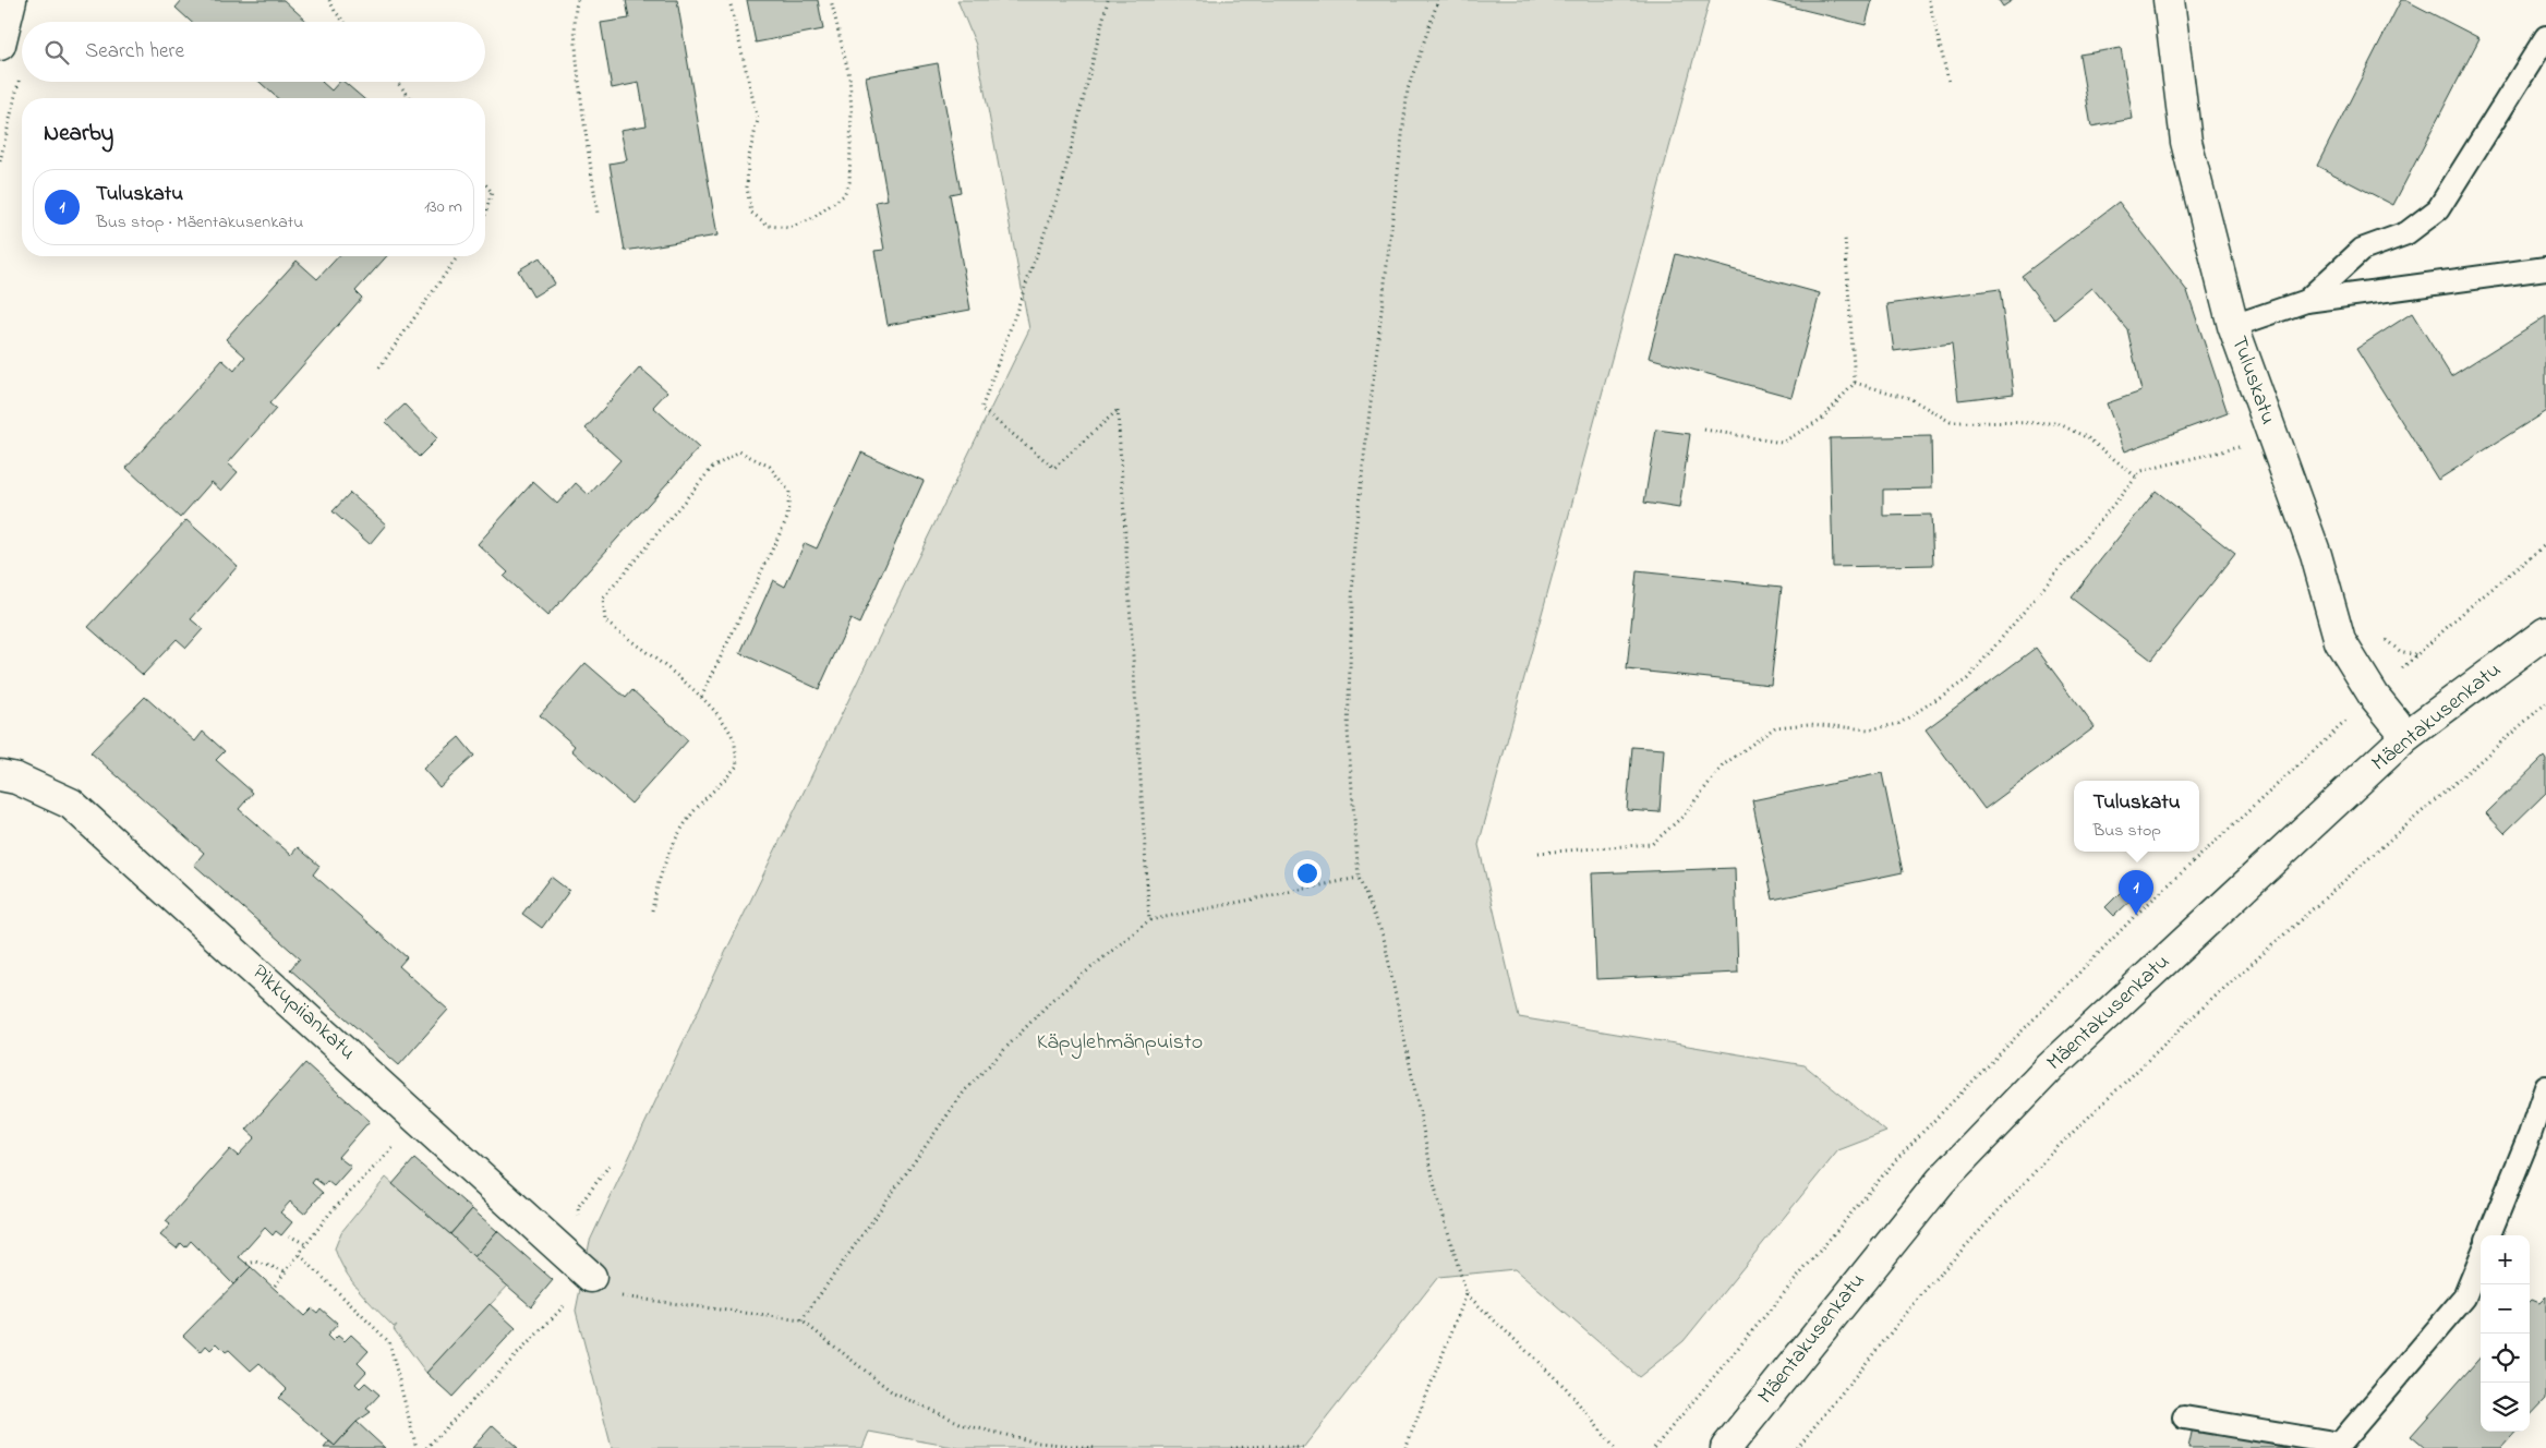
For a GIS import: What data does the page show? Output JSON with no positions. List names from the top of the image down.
{
  "streets": {
    "street": ["Tuluskatu", "Mäentakusenkatu", "Pikkupiiankatu"]
  },
  "crossings": [
    ["Tuluskatu", "Mäentakusenkatu"]
  ],
  "parks": ["Käpylehmänpuisto"],
  "page": {
    "search": "Search here",
    "heading": "Nearby",
    "list": [
      {
        "mark": "1",
        "name": "Tuluskatu",
        "note": "Bus stop · Mäentakusenkatu",
        "value": "130 m"
      }
    ],
    "popup": ["Tuluskatu", "Bus stop"],
    "pins": "1",
    "map_buttons": ["+", "−"]
  }
}
